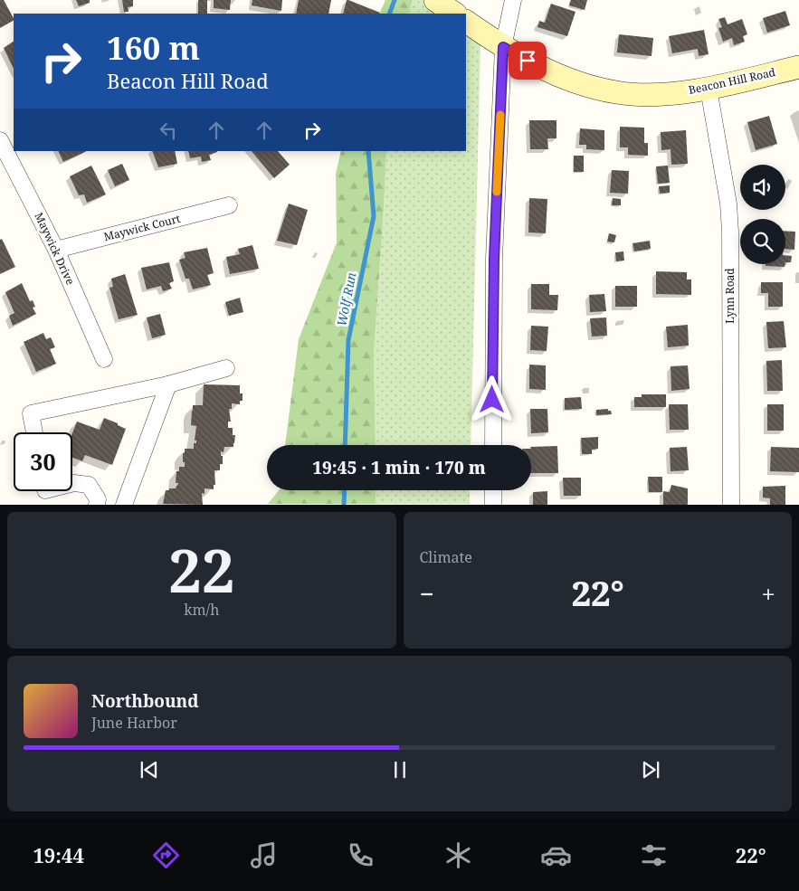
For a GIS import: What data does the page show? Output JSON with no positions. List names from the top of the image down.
{
  "streets": {
    "street": [
      "Beacon Hill Road",
      "Maywick Court",
      "Maywick Drive",
      "Lynn Road"
    ]
  },
  "crossings": [
    ["Beacon Hill Road", "Lynn Road"],
    ["Maywick Court", "Maywick Drive"]
  ],
  "water": ["Wolf Run"],
  "page": {
    "turn": ["160 m", "Beacon Hill Road"],
    "limit": "30",
    "trip": "19:45 · 1 min · 170 m",
    "tile": [
      ["22", "km/h"],
      "Climate"
    ],
    "heat": ["−", "22°", "+"],
    "song": ["Northbound", "June Harbor"],
    "tabs": ["19:44", "22°"]
  }
}
